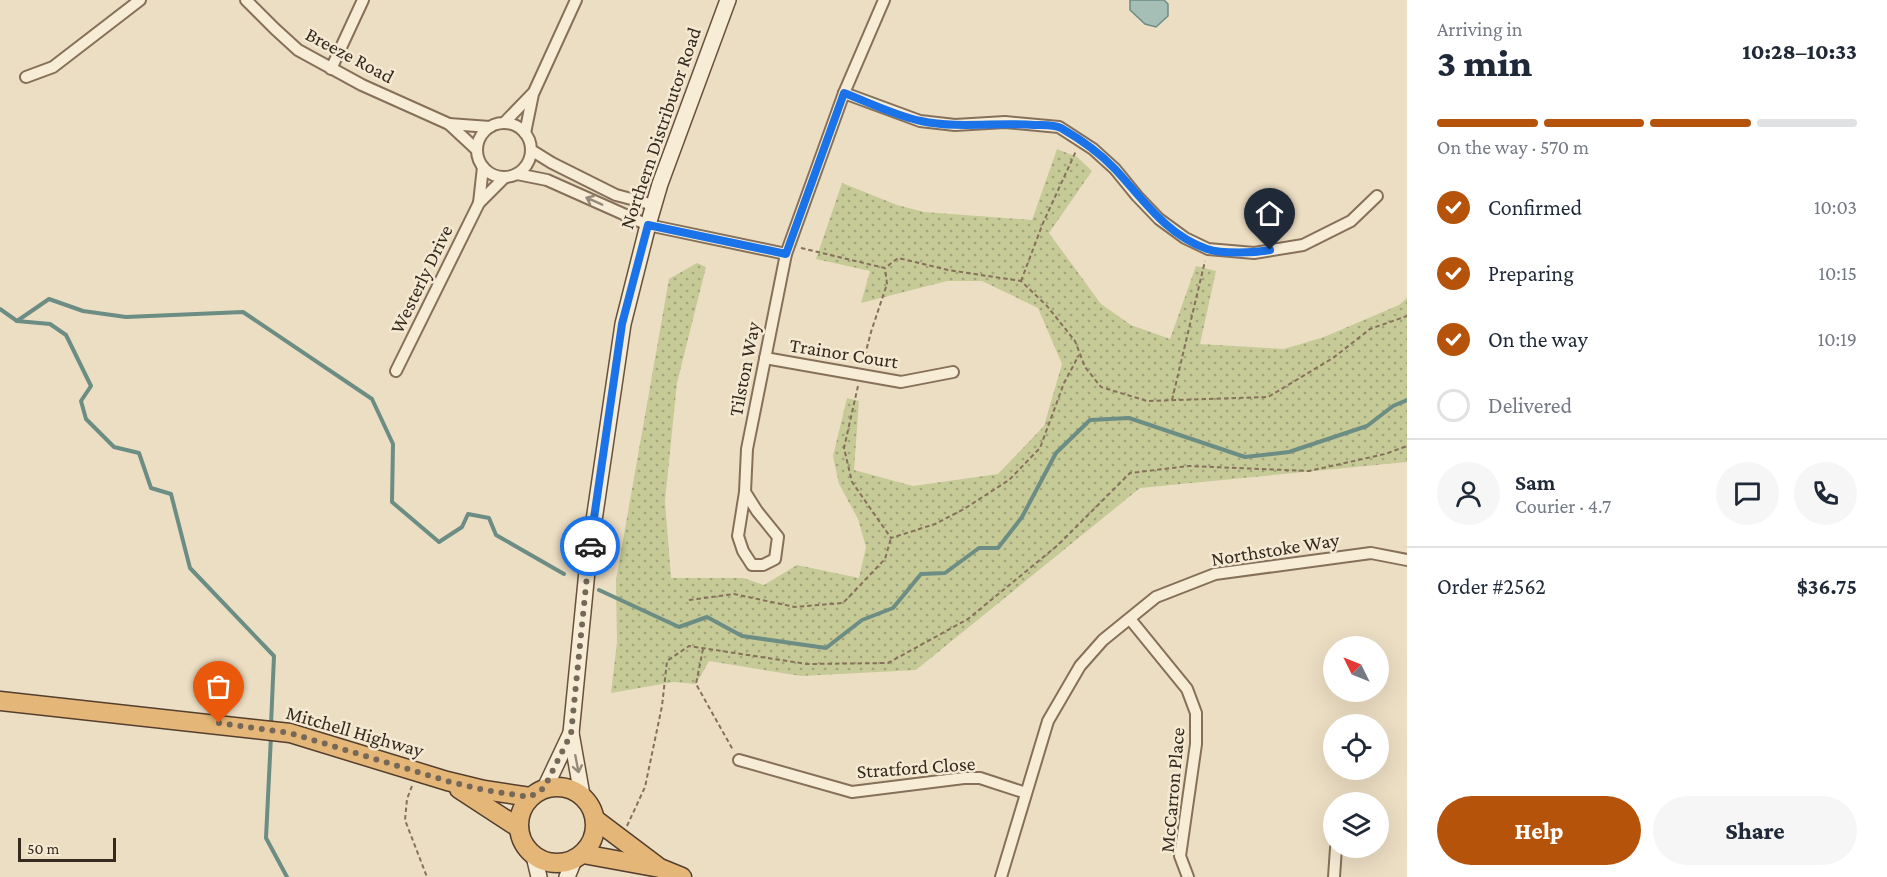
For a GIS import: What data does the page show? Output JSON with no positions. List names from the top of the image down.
{
  "streets": {
    "highway": ["Mitchell Highway"],
    "main road": ["Northern Distributor Road"],
    "street": [
      "Breeze Road",
      "Westerly Drive",
      "Trainor Court",
      "Tilston Way",
      "Northstoke Way",
      "Stratford Close",
      "McCarron Place"
    ]
  },
  "crossings": [
    ["Breeze Road", "Westerly Drive"],
    ["Northern Distributor Road", "Mitchell Highway"],
    ["Trainor Court", "Tilston Way"],
    ["Northstoke Way", "Stratford Close"],
    ["Northstoke Way", "McCarron Place"]
  ],
  "scale_bar": "50 m",
  "north": "top left",
  "page": {
    "heading": ["3 min", "Arriving in", "10:28–10:33"],
    "panel": [
      "Sam",
      "Courier · 4.7",
      "Order #2562",
      "$36.75"
    ],
    "bar": "On the way · 570 m",
    "list": [
      ["Confirmed", "10:03"],
      ["Preparing", "10:15"],
      ["On the way", "10:19"],
      "Delivered"
    ],
    "buttons": ["Help", "Share"],
    "scale": "50 m"
  }
}
